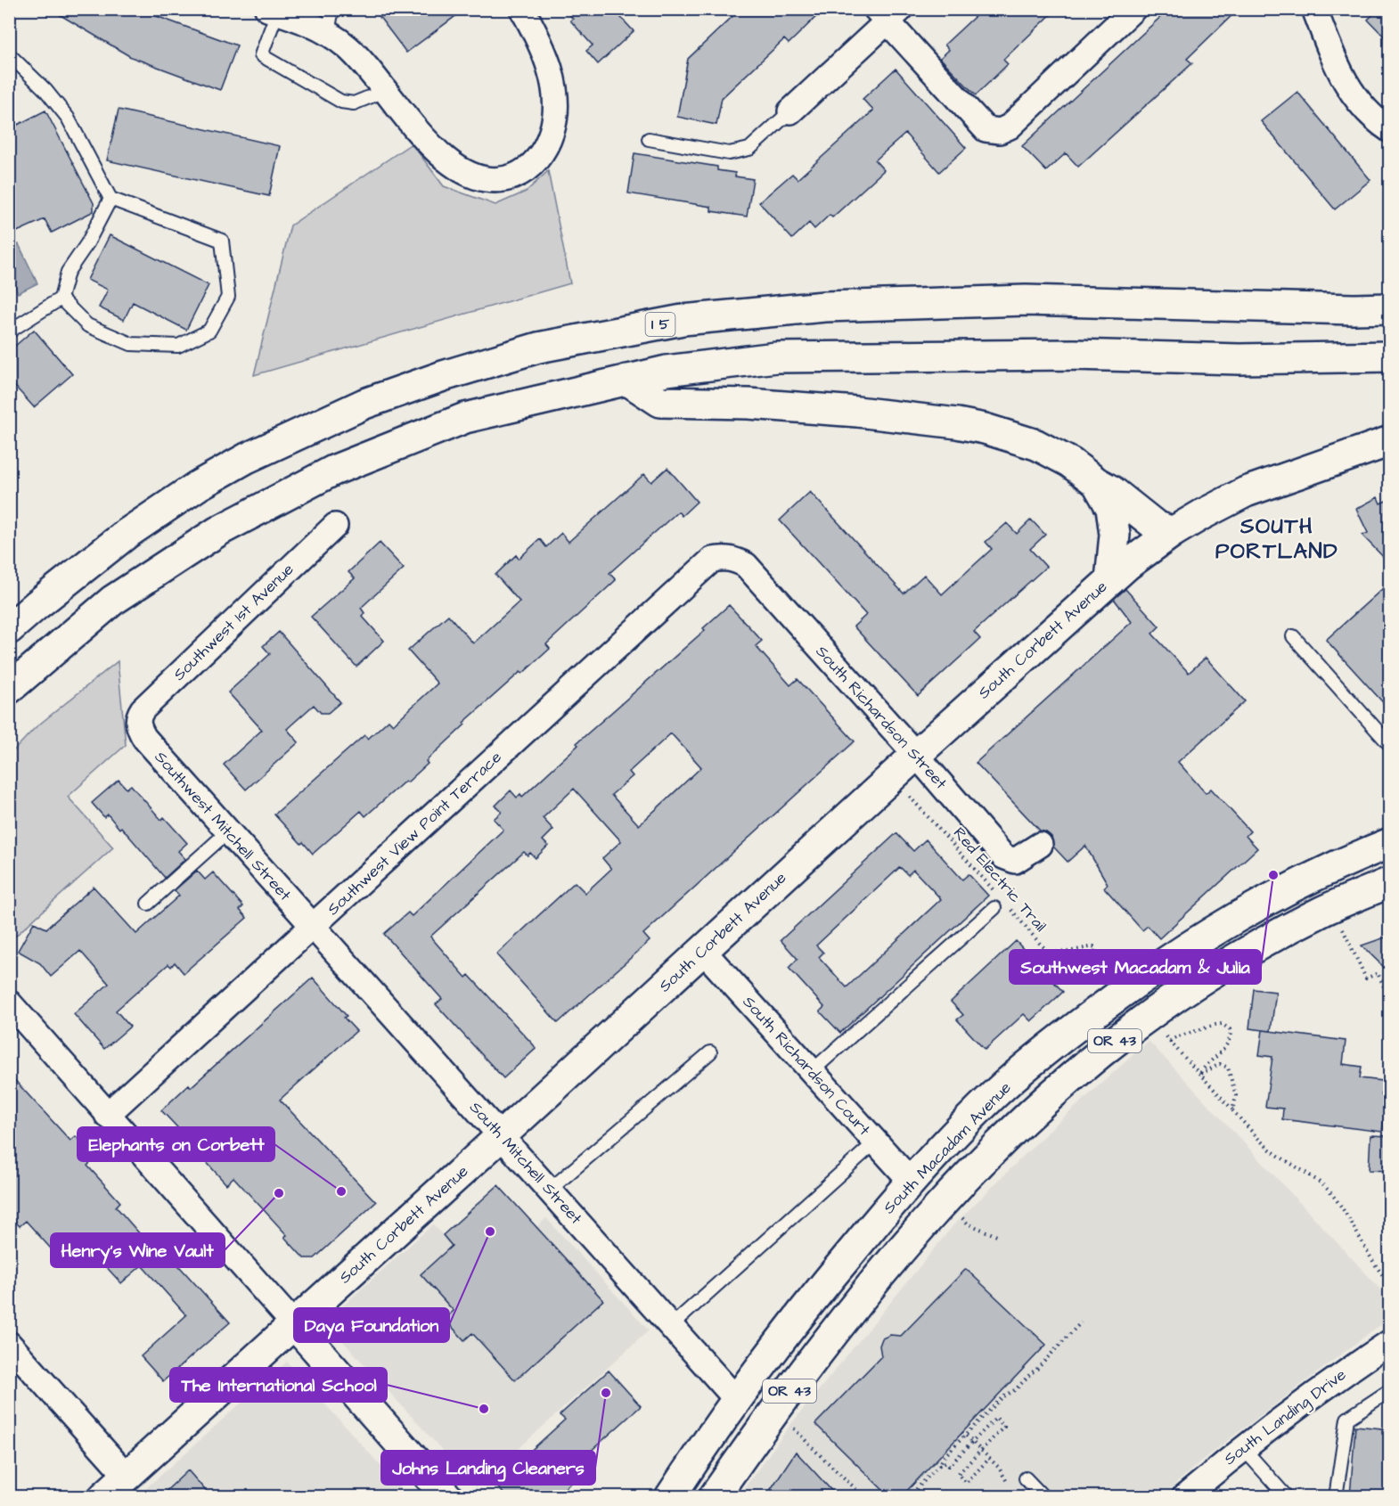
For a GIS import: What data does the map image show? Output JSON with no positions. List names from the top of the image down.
{
  "streets": {
    "main road": [
      "I 5",
      "South Corbett Avenue",
      "OR 43",
      "South Macadam Avenue"
    ],
    "street": [
      "Southwest 1st Avenue",
      "South Richardson Street",
      "Southwest Mitchell Street",
      "Southwest View Point Terrace",
      "South Richardson Court",
      "South Mitchell Street",
      "South Landing Drive"
    ],
    "path": ["Red Electric Trail"]
  },
  "crossings": [
    ["Southwest 1st Avenue", "Southwest Mitchell Street"],
    ["South Corbett Avenue", "South Richardson Street"],
    ["South Corbett Avenue", "Red Electric Trail"],
    ["South Corbett Avenue", "South Richardson Court"],
    ["South Corbett Avenue", "South Mitchell Street"],
    ["South Richardson Street", "Southwest View Point Terrace"],
    ["Southwest Mitchell Street", "Southwest View Point Terrace"],
    ["Southwest Mitchell Street", "South Mitchell Street"],
    ["Southwest View Point Terrace", "South Mitchell Street"],
    ["Red Electric Trail", "South Macadam Avenue"],
    ["South Richardson Court", "South Macadam Avenue"],
    ["South Macadam Avenue", "South Mitchell Street"]
  ],
  "districts": ["SOUTH PORTLAND"],
  "places": [
    "Southwest Macadam & Julia",
    "Elephants on Corbett",
    "Henry's Wine Vault",
    "Daya Foundation",
    "Johns Landing Cleaners",
    "The International School"
  ]
}
